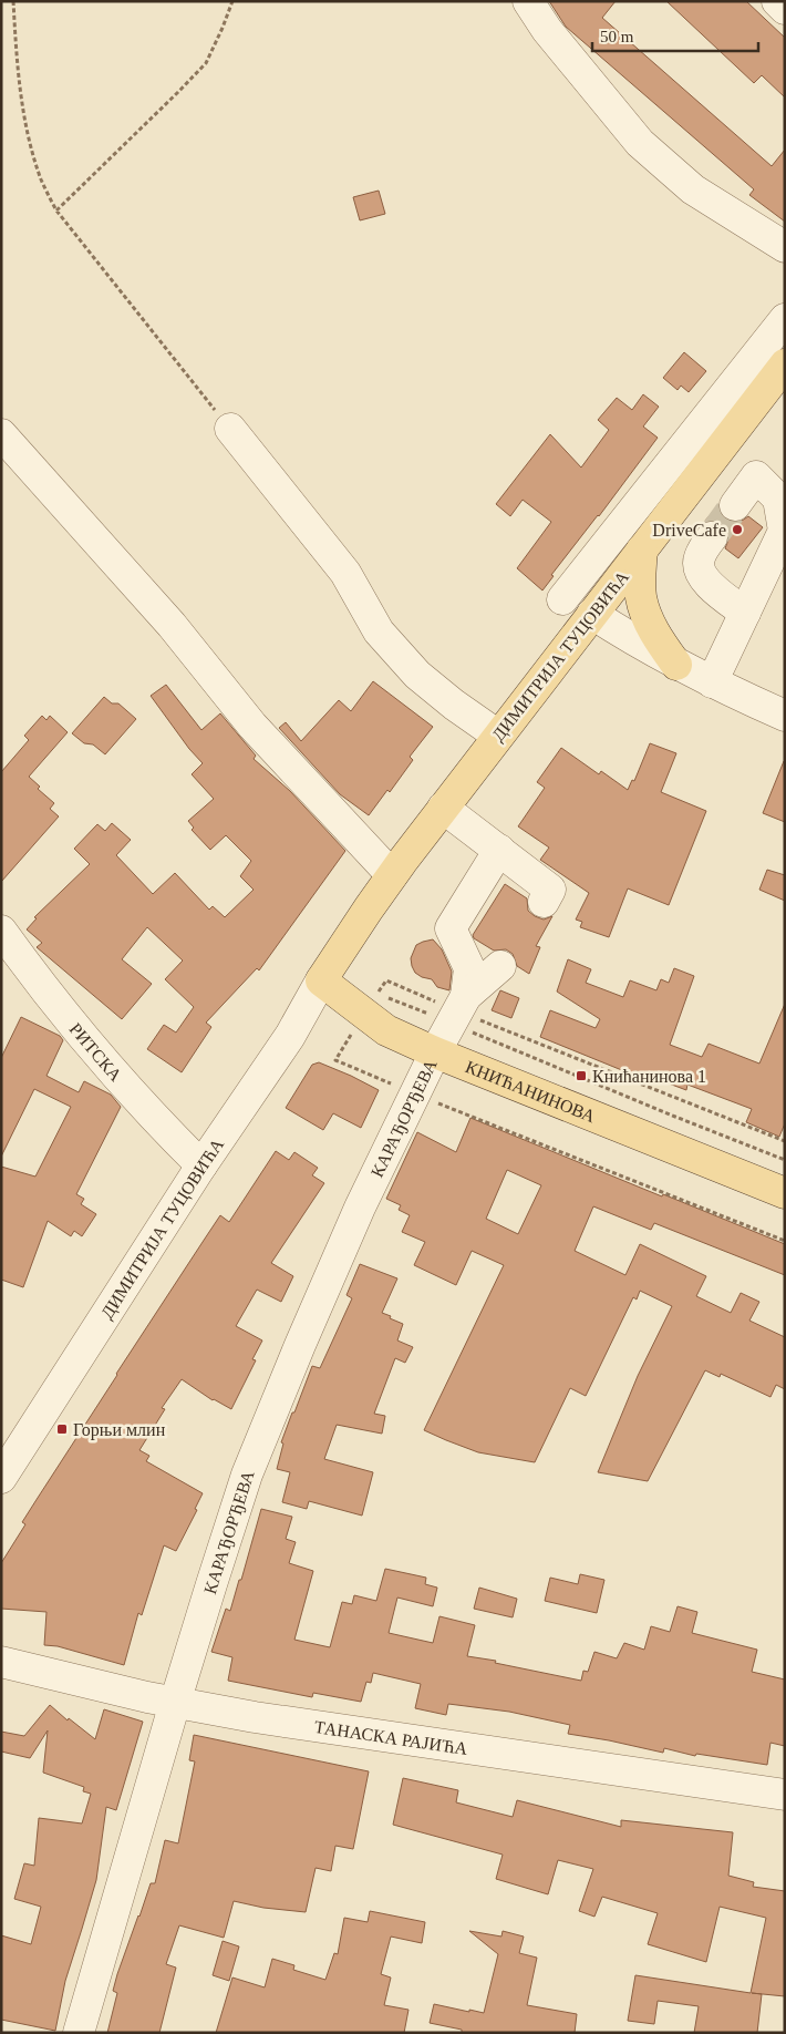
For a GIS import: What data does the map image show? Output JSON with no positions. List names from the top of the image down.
{
  "streets": {
    "main road": ["ДИМИТРИЈА ТУЦОВИЋА", "КНИЋАНИНОВА"],
    "street": ["РИТСКА", "КАРАЂОРЂЕВА", "ТАНАСКА РАЈИЋА"]
  },
  "crossings": [
    ["ДИМИТРИЈА ТУЦОВИЋА", "РИТСКА"],
    ["ДИМИТРИЈА ТУЦОВИЋА", "КНИЋАНИНОВА"],
    ["КНИЋАНИНОВА", "КАРАЂОРЂЕВА"],
    ["КАРАЂОРЂЕВА", "ТАНАСКА РАЈИЋА"]
  ],
  "places": {
    "other": ["DriveCafe"],
    "transit": ["Книћанинова 1", "Горњи млин"]
  },
  "scale_bar": "50 m"
}
